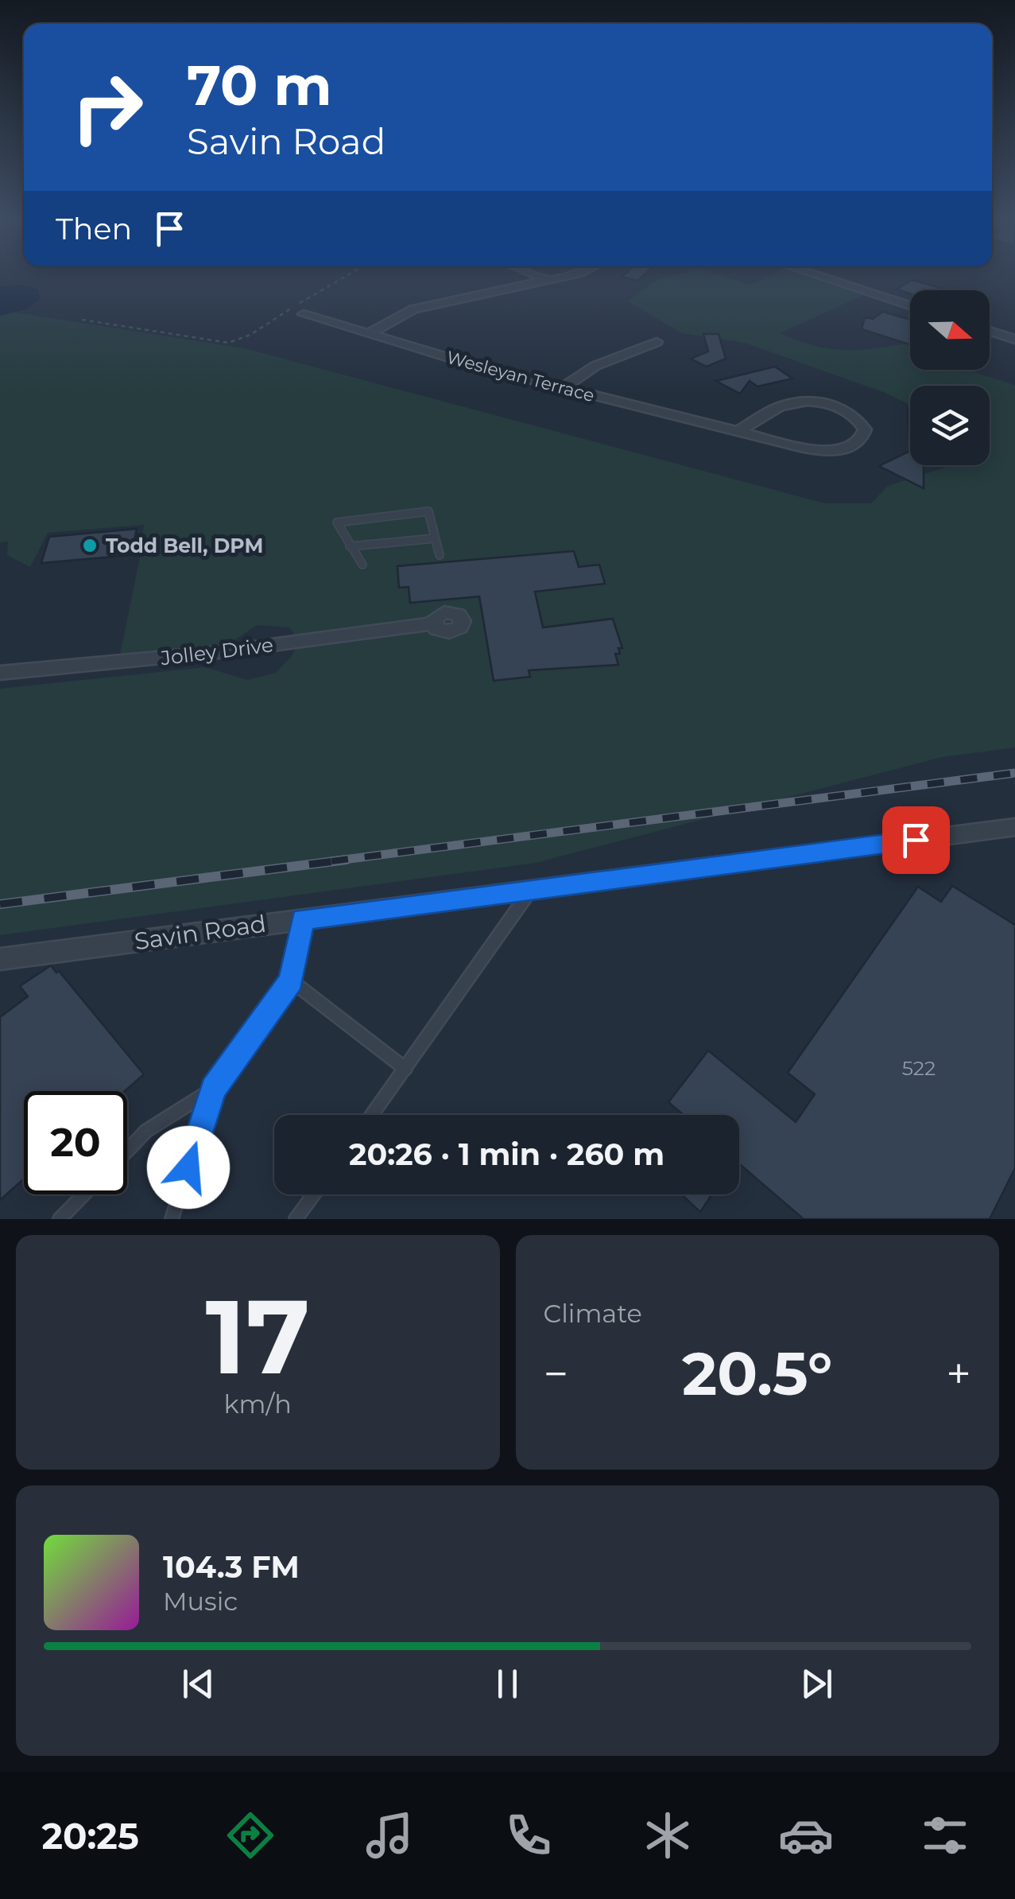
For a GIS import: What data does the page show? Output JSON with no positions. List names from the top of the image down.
{
  "streets": {
    "street": ["Wesleyan Terrace", "Jolley Drive", "Savin Road"]
  },
  "places": ["Todd Bell, DPM"],
  "house_numbers": ["522"],
  "north": "right",
  "page": {
    "turn": ["70 m", "Savin Road"],
    "then": "Then",
    "limit": "20",
    "trip": "20:26 · 1 min · 260 m",
    "tile": [
      ["17", "km/h"],
      "Climate"
    ],
    "heat": ["−", "20.5°", "+"],
    "song": ["104.3 FM", "Music"],
    "tabs": "20:25"
  }
}
